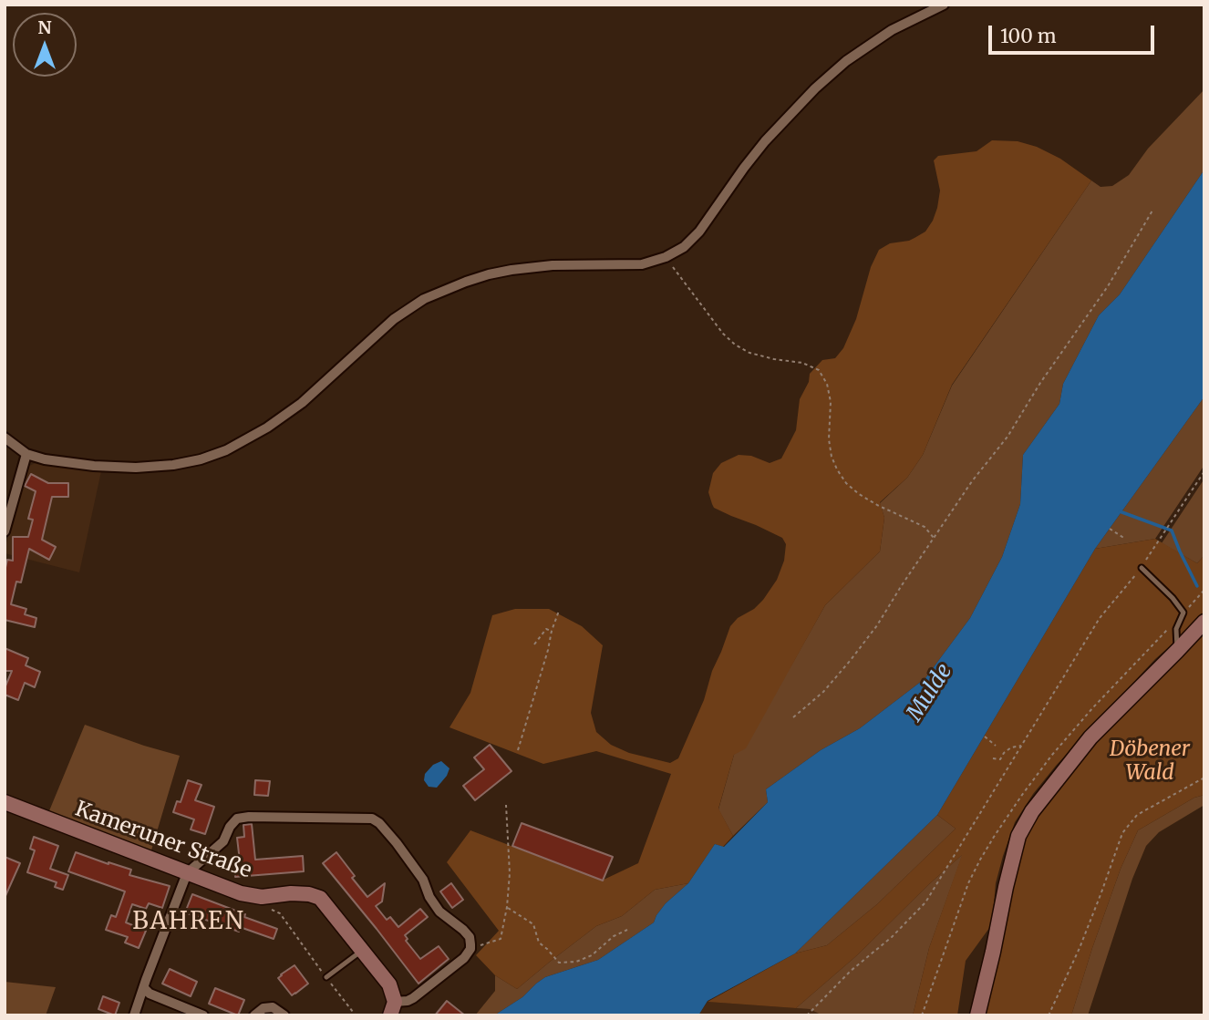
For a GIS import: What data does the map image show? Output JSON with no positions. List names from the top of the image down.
{
  "streets": {
    "main road": ["Kameruner Straße"]
  },
  "districts": ["BAHREN"],
  "water": ["Mulde"],
  "parks": ["Döbener Wald"],
  "scale_bar": "100 m",
  "north": "top"
}
